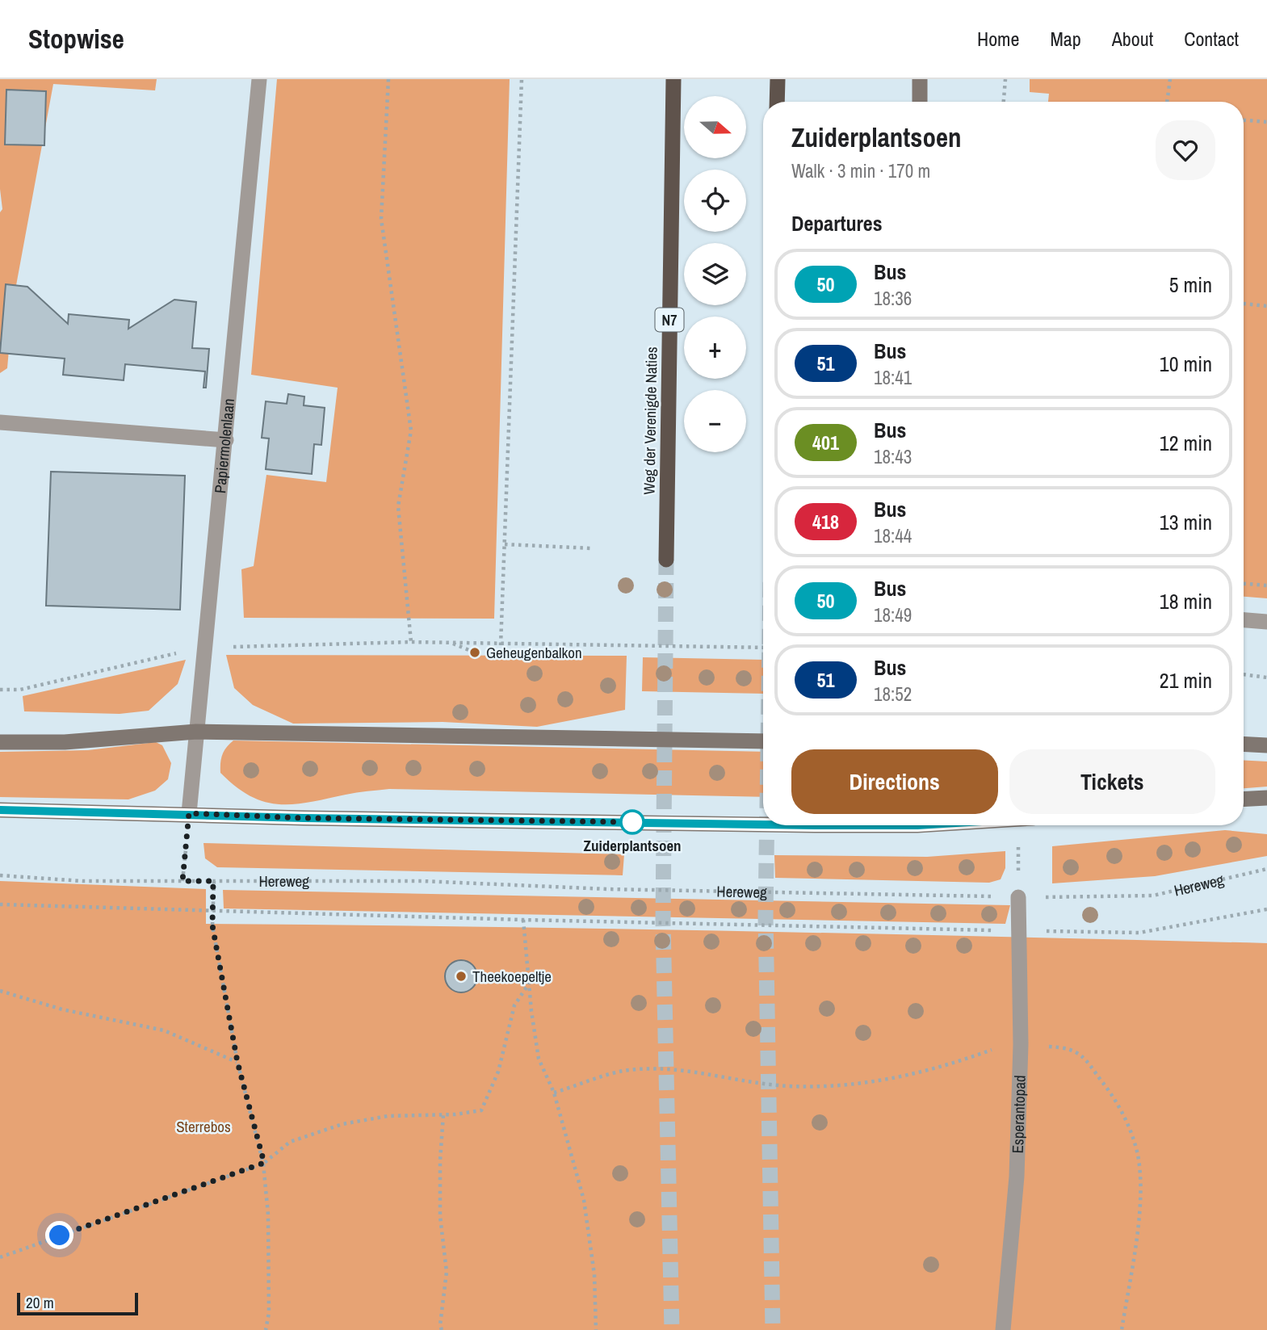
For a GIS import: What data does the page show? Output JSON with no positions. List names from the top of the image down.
{
  "streets": {
    "highway": ["N7", "Weg der Verenigde Naties"],
    "street": ["Papiermolenlaan", "Esperantopad"],
    "path": ["Hereweg"]
  },
  "crossings": [
    ["Hereweg", "Esperantopad"]
  ],
  "parks": ["Sterrebos"],
  "places": ["Geheugenbalkon", "Zuiderplantsoen", "Theekoepeltje"],
  "lines": ["bus line 50"],
  "scale_bar": "20 m",
  "north": "right",
  "page": {
    "header": "Stopwise",
    "nav": [
      "Home",
      "Map",
      "About",
      "Contact"
    ],
    "map_buttons": ["+", "−"],
    "heading": [
      ["Zuiderplantsoen", "Walk · 3 min · 170 m"],
      "Departures"
    ],
    "list": [
      {
        "mark": "50",
        "name": "Bus",
        "note": "18:36",
        "value": "5 min"
      },
      {
        "mark": "51",
        "name": "Bus",
        "note": "18:41",
        "value": "10 min"
      },
      {
        "mark": "401",
        "name": "Bus",
        "note": "18:43",
        "value": "12 min"
      },
      {
        "mark": "418",
        "name": "Bus",
        "note": "18:44",
        "value": "13 min"
      },
      {
        "mark": "50",
        "name": "Bus",
        "note": "18:49",
        "value": "18 min"
      },
      {
        "mark": "51",
        "name": "Bus",
        "note": "18:52",
        "value": "21 min"
      }
    ],
    "buttons": ["Directions", "Tickets"],
    "scale": "20 m"
  }
}
